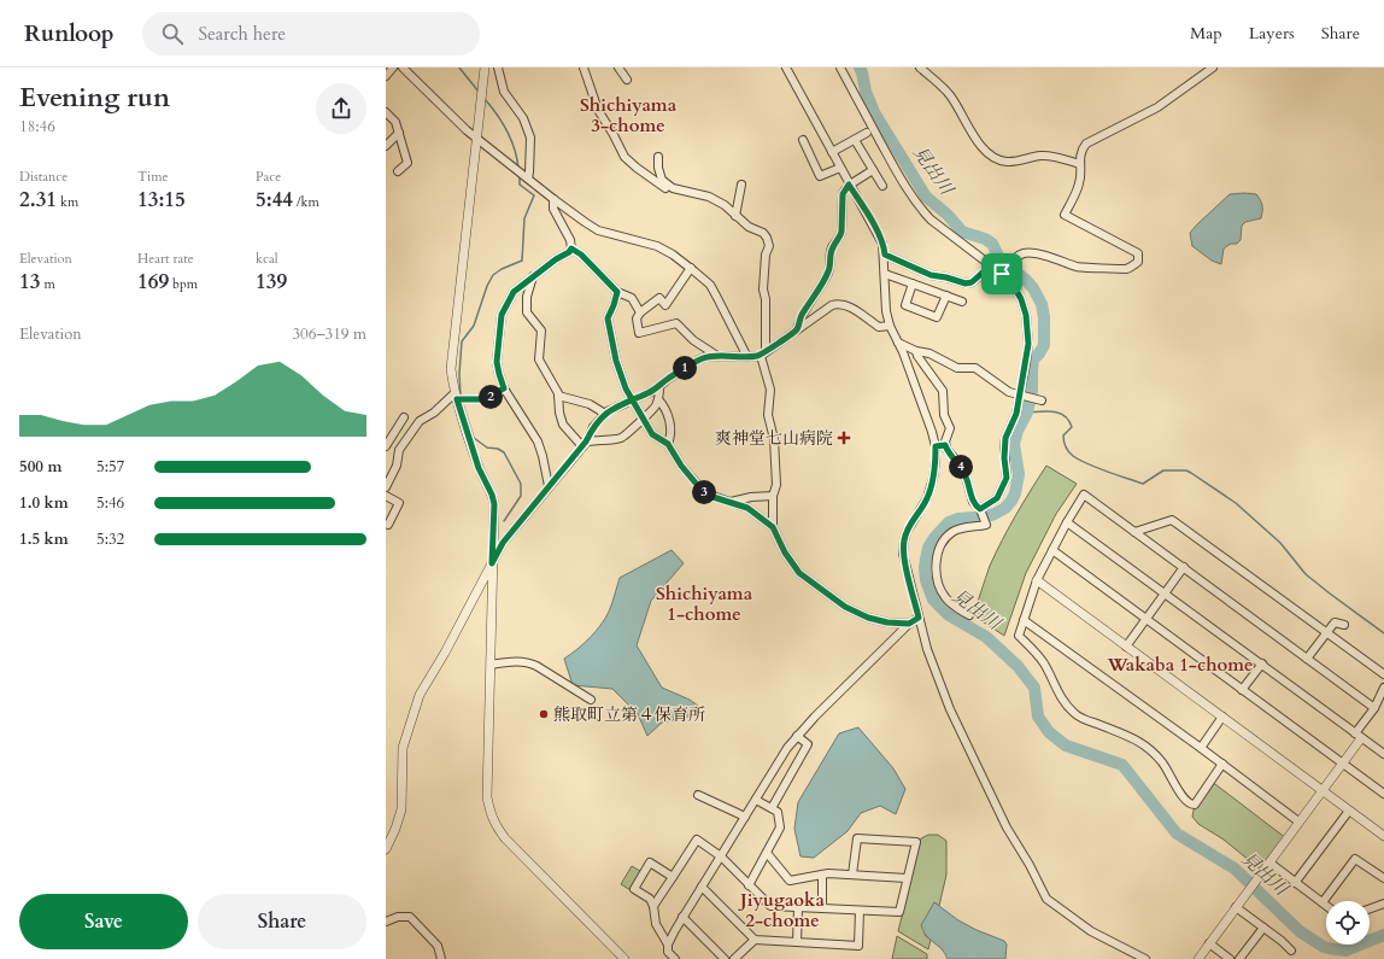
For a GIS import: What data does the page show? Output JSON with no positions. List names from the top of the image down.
{
  "districts": [
    "Shichiyama 3-chome",
    "Shichiyama 1-chome",
    "Wakaba 1-chome",
    "Jiyugaoka 2-chome"
  ],
  "water": ["見出川"],
  "places": {
    "health": ["爽神堂七山病院"],
    "other": ["熊取町立第４保育所"]
  },
  "page": {
    "header": "Runloop",
    "search": "Search here",
    "nav": ["Map", "Layers", "Share"],
    "heading": ["Evening run", "18:46"],
    "stats": [
      ["Distance", "2.31 km"],
      ["Time", "13:15"],
      ["Pace", "5:44 /km"],
      ["Elevation", "13 m"],
      ["Heart rate", "169 bpm"],
      ["kcal", "139"]
    ],
    "chart": ["Elevation", "306–319 m"],
    "pins": [
      "1",
      "2",
      "4",
      "3"
    ],
    "list": [
      {
        "name": "500 m",
        "note": "5:57"
      },
      {
        "name": "1.0 km",
        "note": "5:46"
      },
      {
        "name": "1.5 km",
        "note": "5:32"
      }
    ],
    "buttons": ["Save", "Share"]
  }
}
